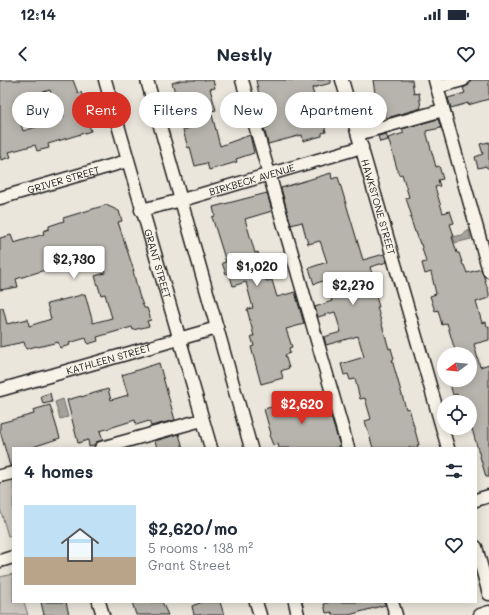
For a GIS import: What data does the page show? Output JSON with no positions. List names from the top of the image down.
{
  "streets": {
    "street": [
      "GRIVER STREET",
      "BIRKBECK AVENUE",
      "HAWKSTONE STREET",
      "GRANT STREET",
      "KATHLEEN STREET"
    ]
  },
  "crossings": [
    ["GRIVER STREET", "GRANT STREET"],
    ["BIRKBECK AVENUE", "HAWKSTONE STREET"],
    ["BIRKBECK AVENUE", "GRANT STREET"],
    ["GRANT STREET", "KATHLEEN STREET"]
  ],
  "north": "left",
  "page": {
    "status": "12:14",
    "header": "Nestly",
    "chip": [
      "Buy",
      "Rent",
      "Filters",
      "New",
      "Apartment"
    ],
    "price": [
      "$2,730",
      "$1,020",
      "$2,270",
      "$2,620"
    ],
    "heading": "4 homes",
    "list": [
      {
        "name": "$2,620/mo",
        "note": "5 rooms · 138 m² · Grant Street"
      }
    ]
  }
}
